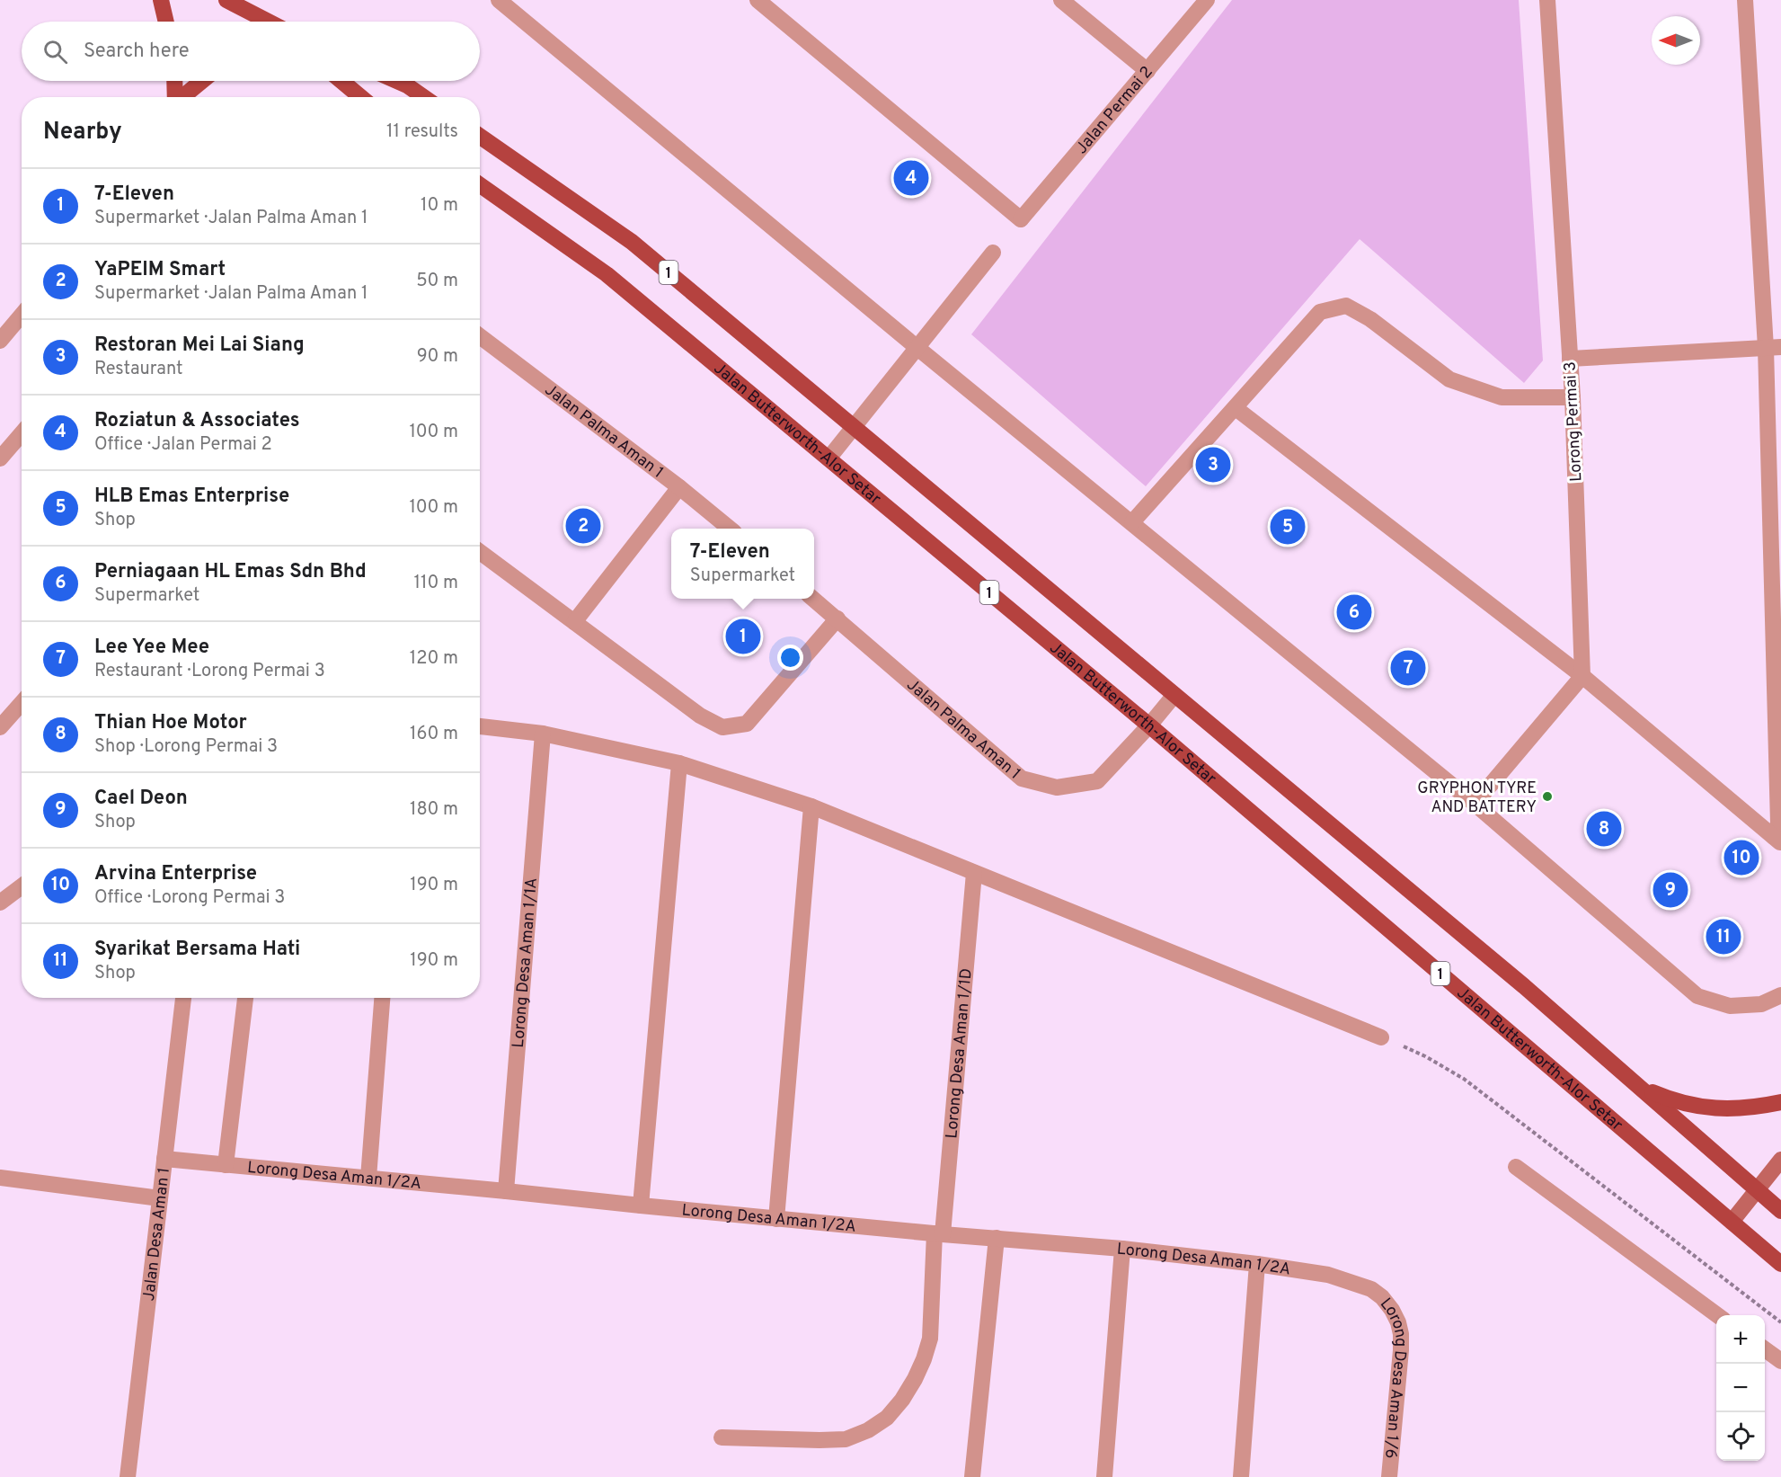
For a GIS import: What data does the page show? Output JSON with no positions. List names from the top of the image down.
{
  "streets": {
    "main road": ["1", "Jalan Butterworth-Alor Setar"],
    "street": [
      "Jalan Permai 2",
      "Lorong Permai 3",
      "Jalan Palma Aman 1",
      "Lorong Desa Aman 1/1A",
      "Lorong Desa Aman 1/1D",
      "Lorong Desa Aman 1/2A",
      "Jalan Desa Aman 1",
      "Lorong Desa Aman 1/6"
    ]
  },
  "crossings": [
    ["1", "Jalan Palma Aman 1"],
    ["Jalan Palma Aman 1", "Jalan Butterworth-Alor Setar"],
    ["Lorong Desa Aman 1/1A", "Lorong Desa Aman 1/2A"],
    ["Lorong Desa Aman 1/1D", "Lorong Desa Aman 1/2A"],
    ["Lorong Desa Aman 1/2A", "Jalan Desa Aman 1"],
    ["Lorong Desa Aman 1/2A", "Lorong Desa Aman 1/6"]
  ],
  "places": ["GRYPHON TYRE AND BATTERY"],
  "north": "left",
  "page": {
    "search": "Search here",
    "heading": ["Nearby", "11 results"],
    "pins": [
      "4",
      "3",
      "2",
      "5",
      "6",
      "1",
      "7",
      "8",
      "10",
      "9",
      "11"
    ],
    "list": [
      {
        "mark": "1",
        "name": "7-Eleven",
        "note": "Supermarket · Jalan Palma Aman 1",
        "value": "10 m"
      },
      {
        "mark": "2",
        "name": "YaPEIM Smart",
        "note": "Supermarket · Jalan Palma Aman 1",
        "value": "50 m"
      },
      {
        "mark": "3",
        "name": "Restoran Mei Lai Siang",
        "note": "Restaurant",
        "value": "90 m"
      },
      {
        "mark": "4",
        "name": "Roziatun & Associates",
        "note": "Office · Jalan Permai 2",
        "value": "100 m"
      },
      {
        "mark": "5",
        "name": "HLB Emas Enterprise",
        "note": "Shop",
        "value": "100 m"
      },
      {
        "mark": "6",
        "name": "Perniagaan HL Emas Sdn Bhd",
        "note": "Supermarket",
        "value": "110 m"
      },
      {
        "mark": "7",
        "name": "Lee Yee Mee",
        "note": "Restaurant · Lorong Permai 3",
        "value": "120 m"
      },
      {
        "mark": "8",
        "name": "Thian Hoe Motor",
        "note": "Shop · Lorong Permai 3",
        "value": "160 m"
      },
      {
        "mark": "9",
        "name": "Cael Deon",
        "note": "Shop",
        "value": "180 m"
      },
      {
        "mark": "10",
        "name": "Arvina Enterprise",
        "note": "Office · Lorong Permai 3",
        "value": "190 m"
      },
      {
        "mark": "11",
        "name": "Syarikat Bersama Hati",
        "note": "Shop",
        "value": "190 m"
      }
    ],
    "popup": ["7-Eleven", "Supermarket"],
    "map_buttons": ["+", "−"]
  }
}
